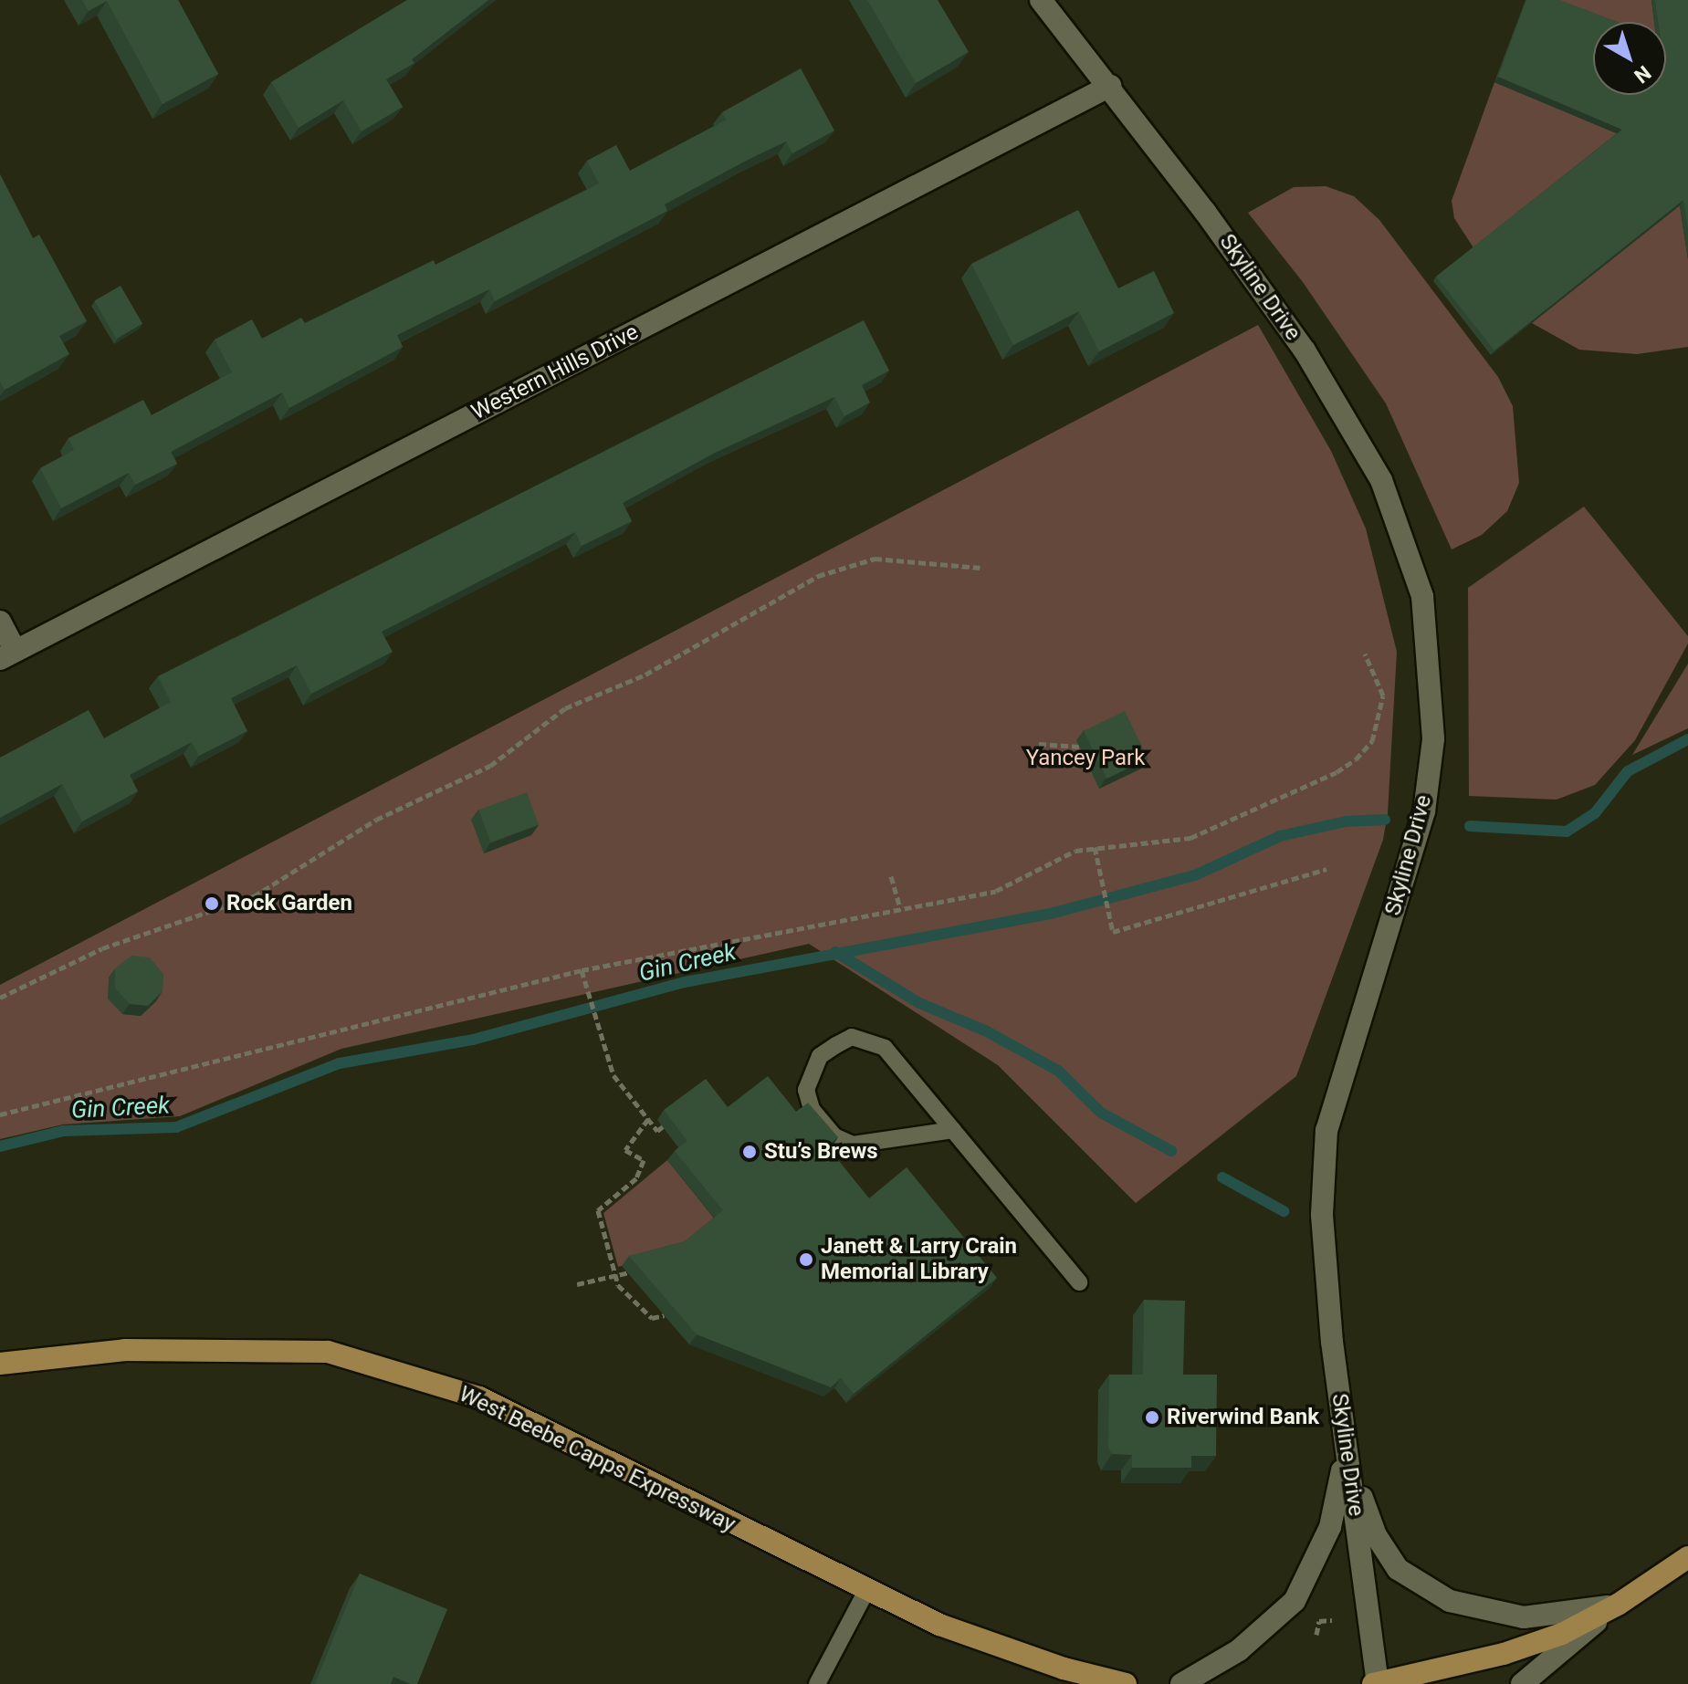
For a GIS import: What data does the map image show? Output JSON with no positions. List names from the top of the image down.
{
  "streets": {
    "main road": ["West Beebe Capps Expressway"],
    "street": ["Skyline Drive", "Western Hills Drive"]
  },
  "crossings": [
    ["Skyline Drive", "Western Hills Drive"]
  ],
  "water": ["Gin Creek"],
  "parks": ["Yancey Park"],
  "places": [
    "Rock Garden",
    "Stu’s Brews",
    "Janett & Larry Crain Memorial Library",
    "Riverwind Bank"
  ],
  "north": "bottom right"
}
